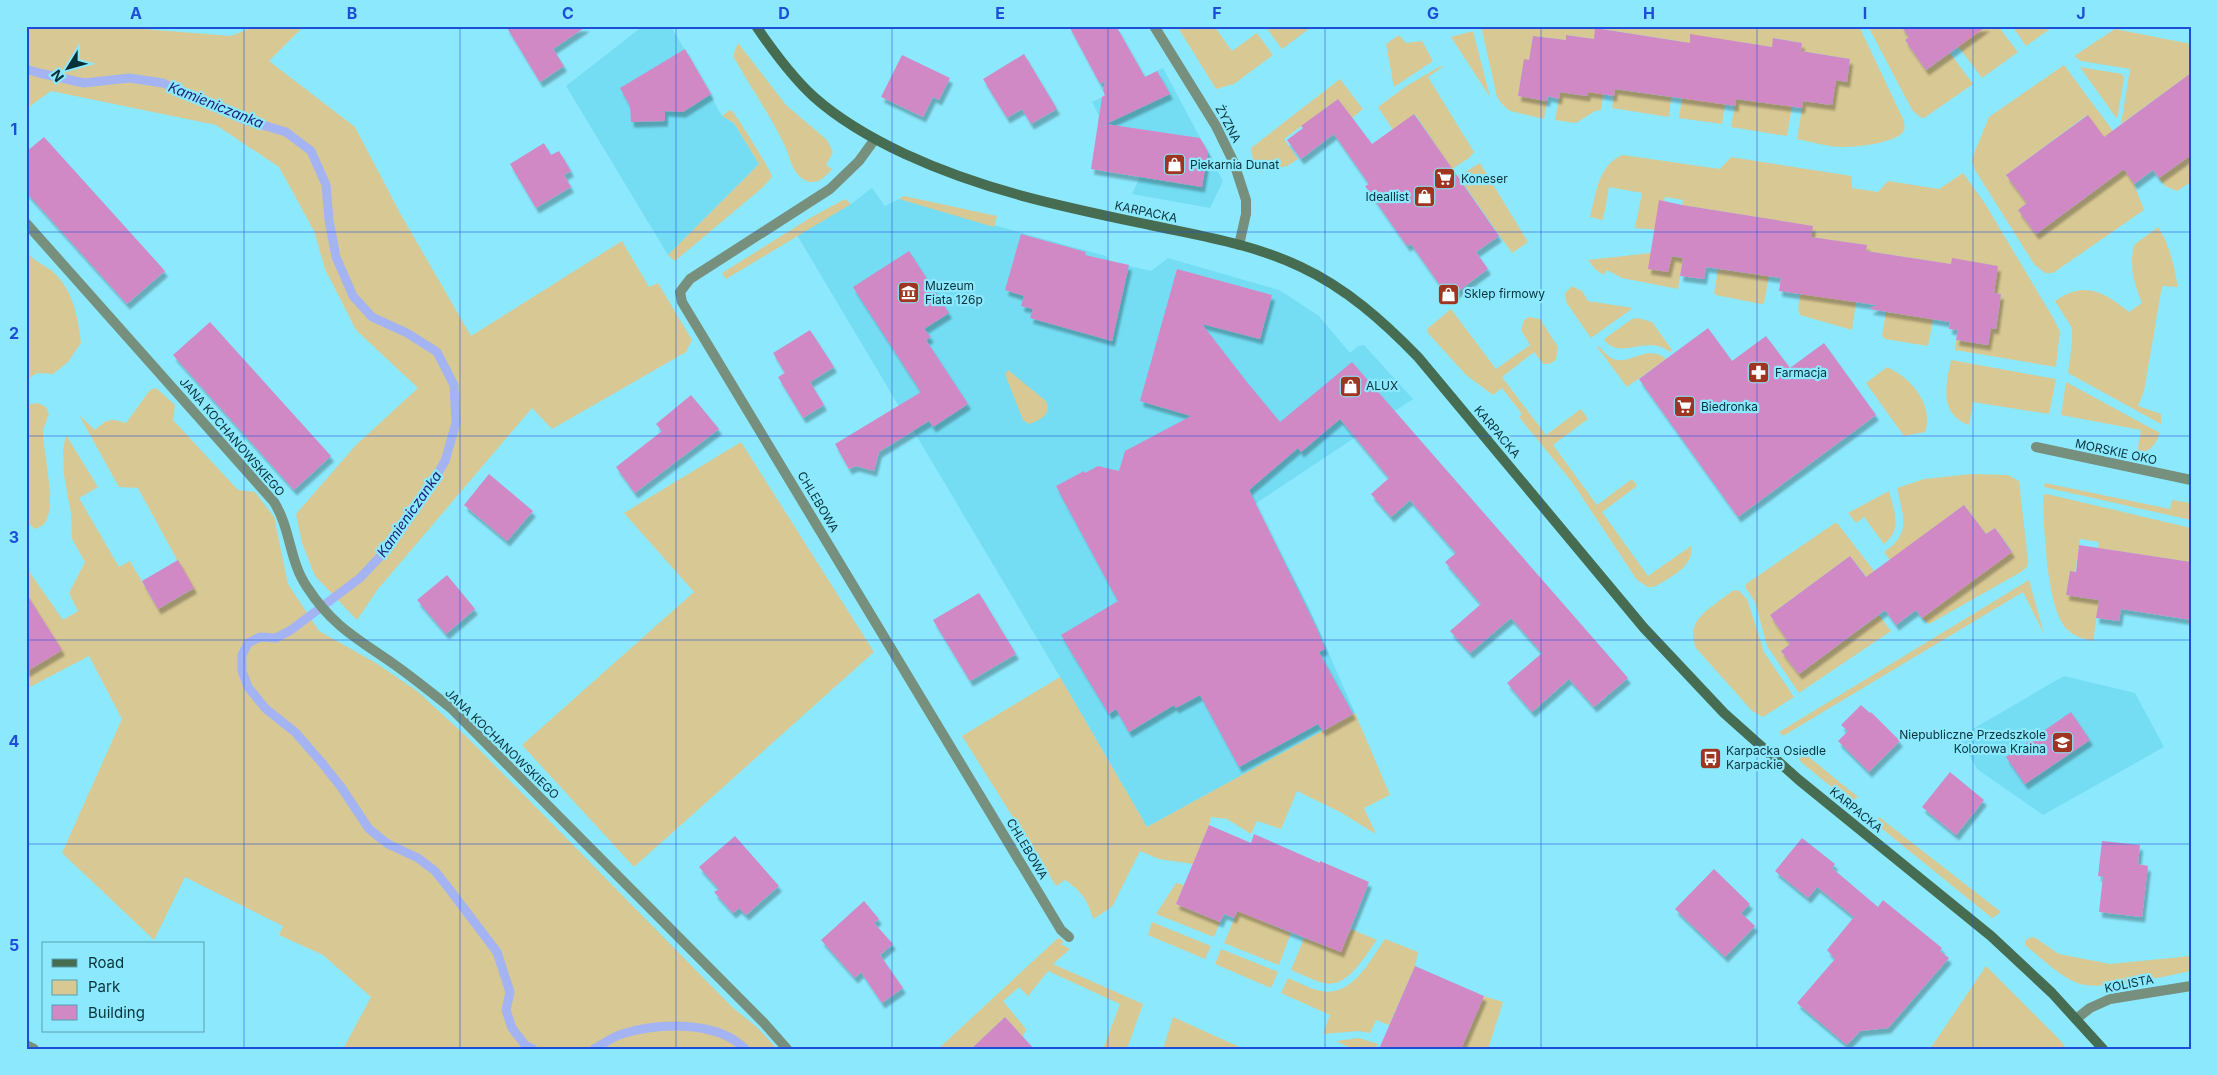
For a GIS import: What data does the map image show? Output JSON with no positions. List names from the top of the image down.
{
  "streets": {
    "street": [
      "ŻYZNA",
      "KARPACKA",
      "JANA KOCHANOWSKIEGO",
      "MORSKIE OKO",
      "CHLEBOWA",
      "KOLISTA"
    ]
  },
  "crossings": [
    ["ŻYZNA", "KARPACKA"],
    ["KARPACKA", "CHLEBOWA"],
    ["KARPACKA", "KOLISTA"]
  ],
  "water": ["Kamieniczanka"],
  "places": {
    "shop": [
      "Piekarnia Dunat",
      "Ideallist",
      "Sklep firmowy",
      "ALUX"
    ],
    "supermarket": ["Koneser", "Biedronka"],
    "museum": ["Muzeum Fiata 126p"],
    "pharmacy": ["Farmacja"],
    "school or university": ["Niepubliczne Przedszkole Kolorowa Kraina"],
    "bus stop": ["Karpacka Osiedle Karpackie"]
  },
  "legend": ["Road", "Park", "Building"],
  "north": "bottom left",
  "grid": {
    "columns": [
      "A",
      "B",
      "C",
      "D",
      "E",
      "F",
      "G",
      "H",
      "I",
      "J"
    ],
    "rows": [
      "1",
      "2",
      "3",
      "4",
      "5"
    ]
  }
}
